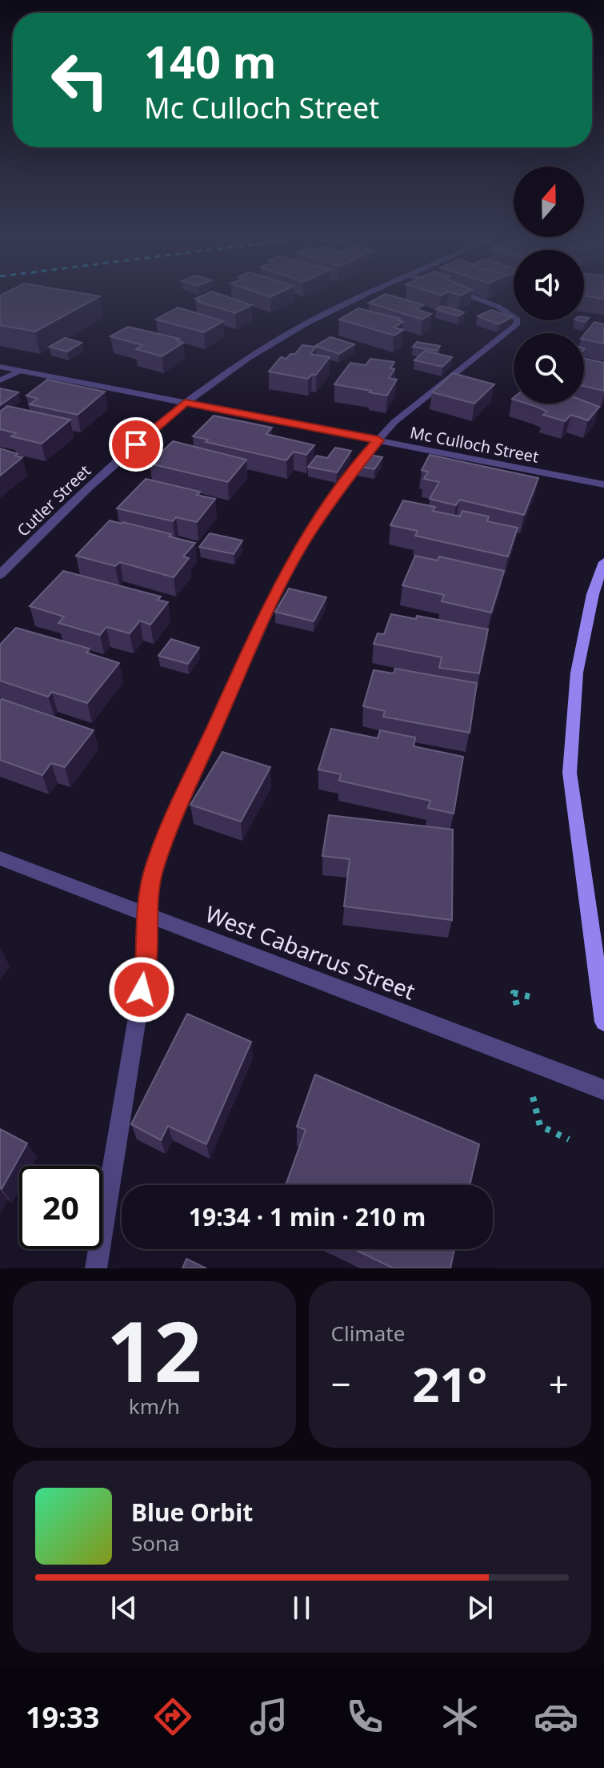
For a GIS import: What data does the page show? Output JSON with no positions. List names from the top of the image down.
{
  "streets": {
    "street": ["Mc Culloch Street", "Cutler Street", "West Cabarrus Street"]
  },
  "crossings": [
    ["Mc Culloch Street", "Cutler Street"]
  ],
  "north": "top",
  "page": {
    "turn": ["140 m", "Mc Culloch Street"],
    "limit": "20",
    "trip": "19:34 · 1 min · 210 m",
    "tile": [
      ["12", "km/h"],
      "Climate"
    ],
    "heat": ["−", "21°", "+"],
    "song": ["Blue Orbit", "Sona"],
    "tabs": "19:33"
  }
}
